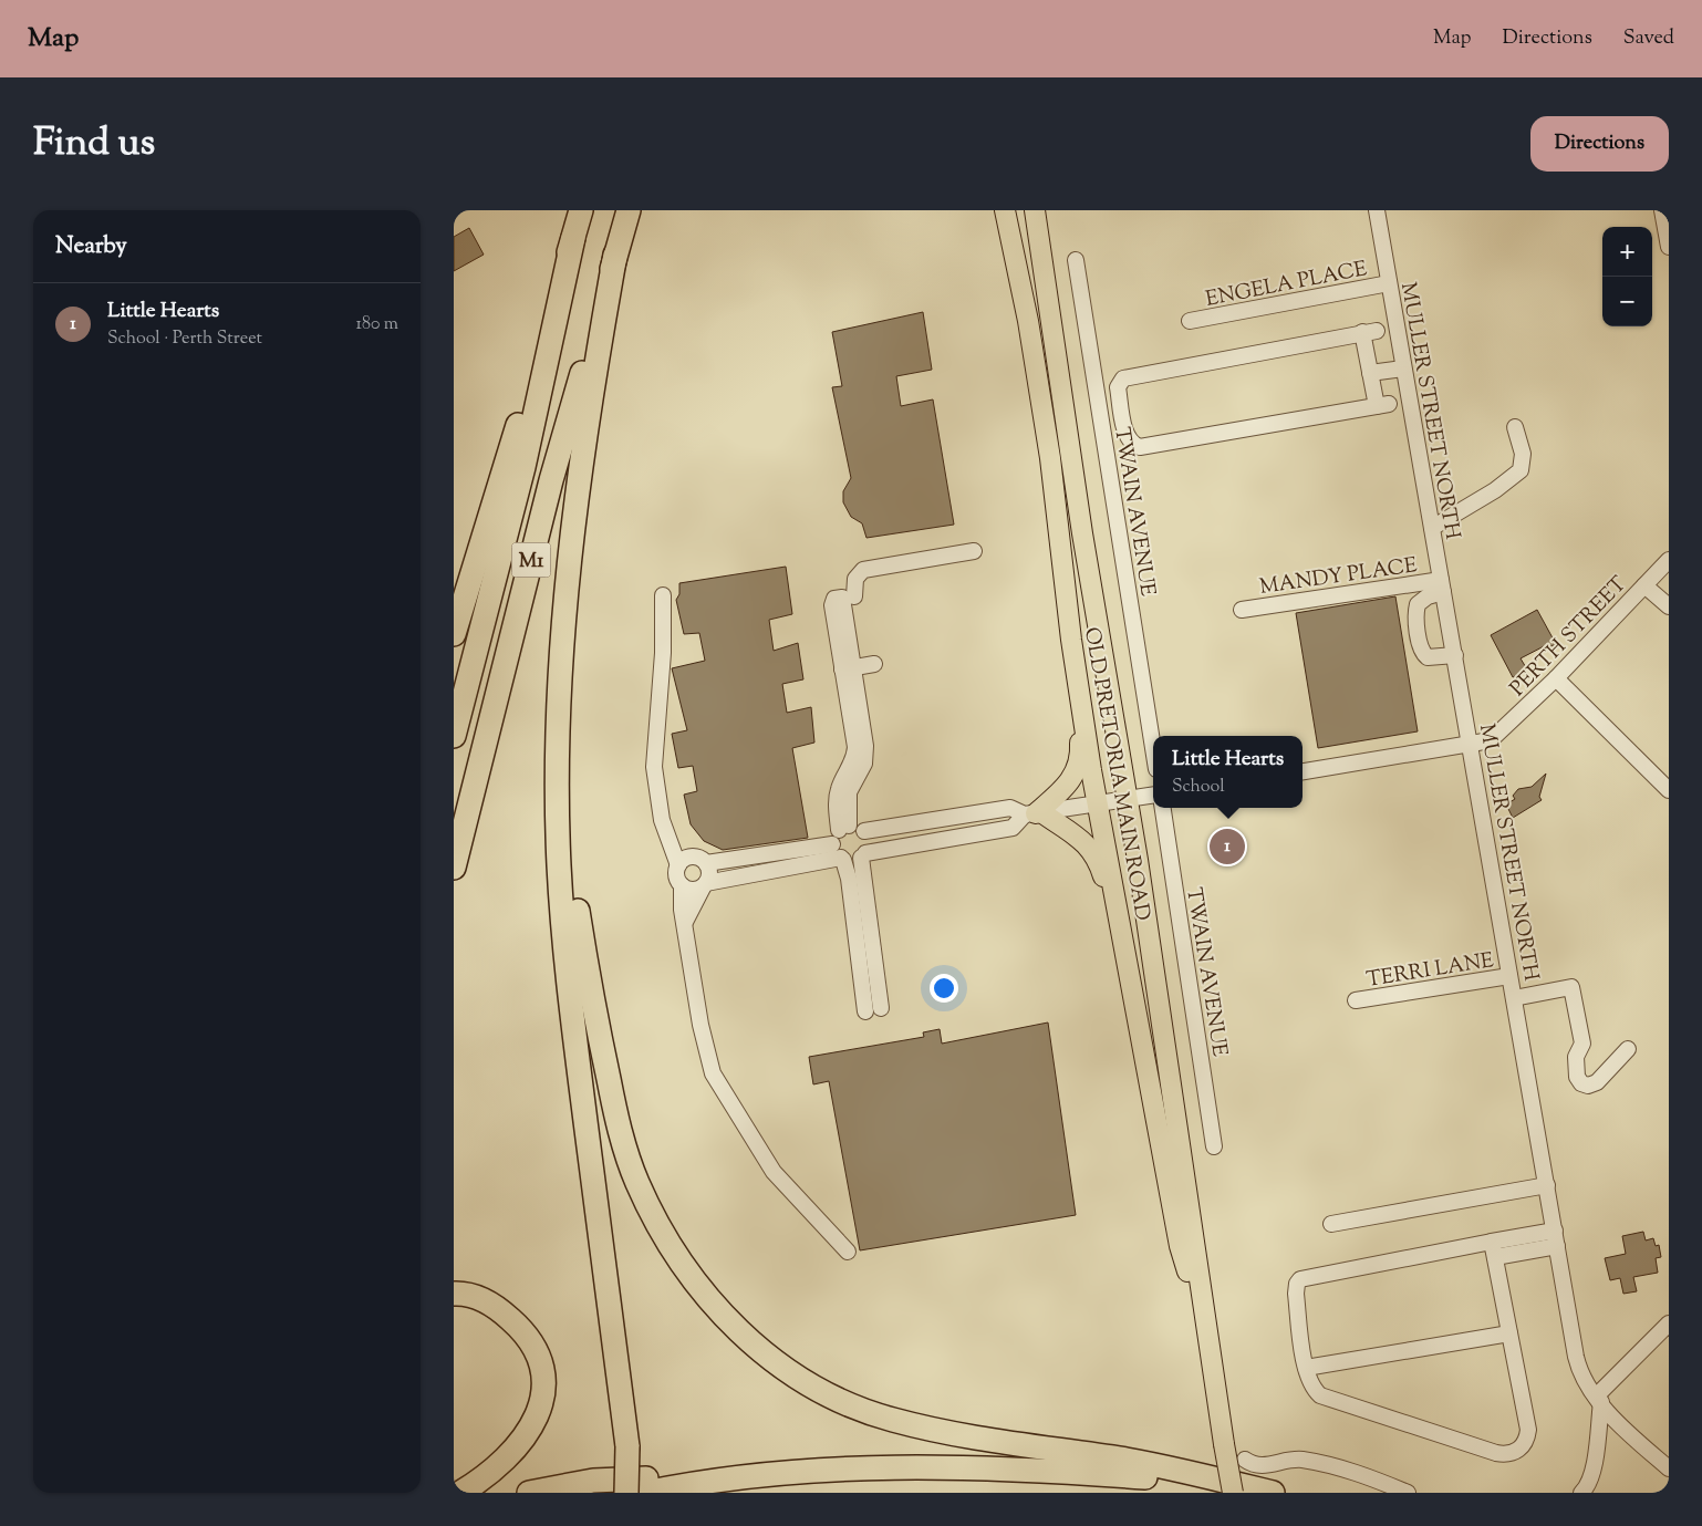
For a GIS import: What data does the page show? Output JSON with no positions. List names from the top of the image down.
{
  "streets": {
    "highway": ["M1"],
    "main road": ["OLD PRETORIA MAIN ROAD"],
    "street": [
      "ENGELA PLACE",
      "MULLER STREET NORTH",
      "TWAIN AVENUE",
      "MANDY PLACE",
      "PERTH STREET",
      "TERRI LANE"
    ]
  },
  "crossings": [
    ["ENGELA PLACE", "MULLER STREET NORTH"],
    ["MULLER STREET NORTH", "MANDY PLACE"],
    ["MULLER STREET NORTH", "PERTH STREET"],
    ["MULLER STREET NORTH", "TERRI LANE"]
  ],
  "page": {
    "header": "Map",
    "nav": ["Map", "Directions", "Saved"],
    "title": "Find us",
    "buttons": "Directions",
    "heading": "Nearby",
    "map_buttons": ["+", "−"],
    "list": [
      {
        "mark": "1",
        "name": "Little Hearts",
        "note": "School · Perth Street",
        "value": "180 m"
      }
    ],
    "popup": ["Little Hearts", "School"],
    "pins": "1"
  }
}
